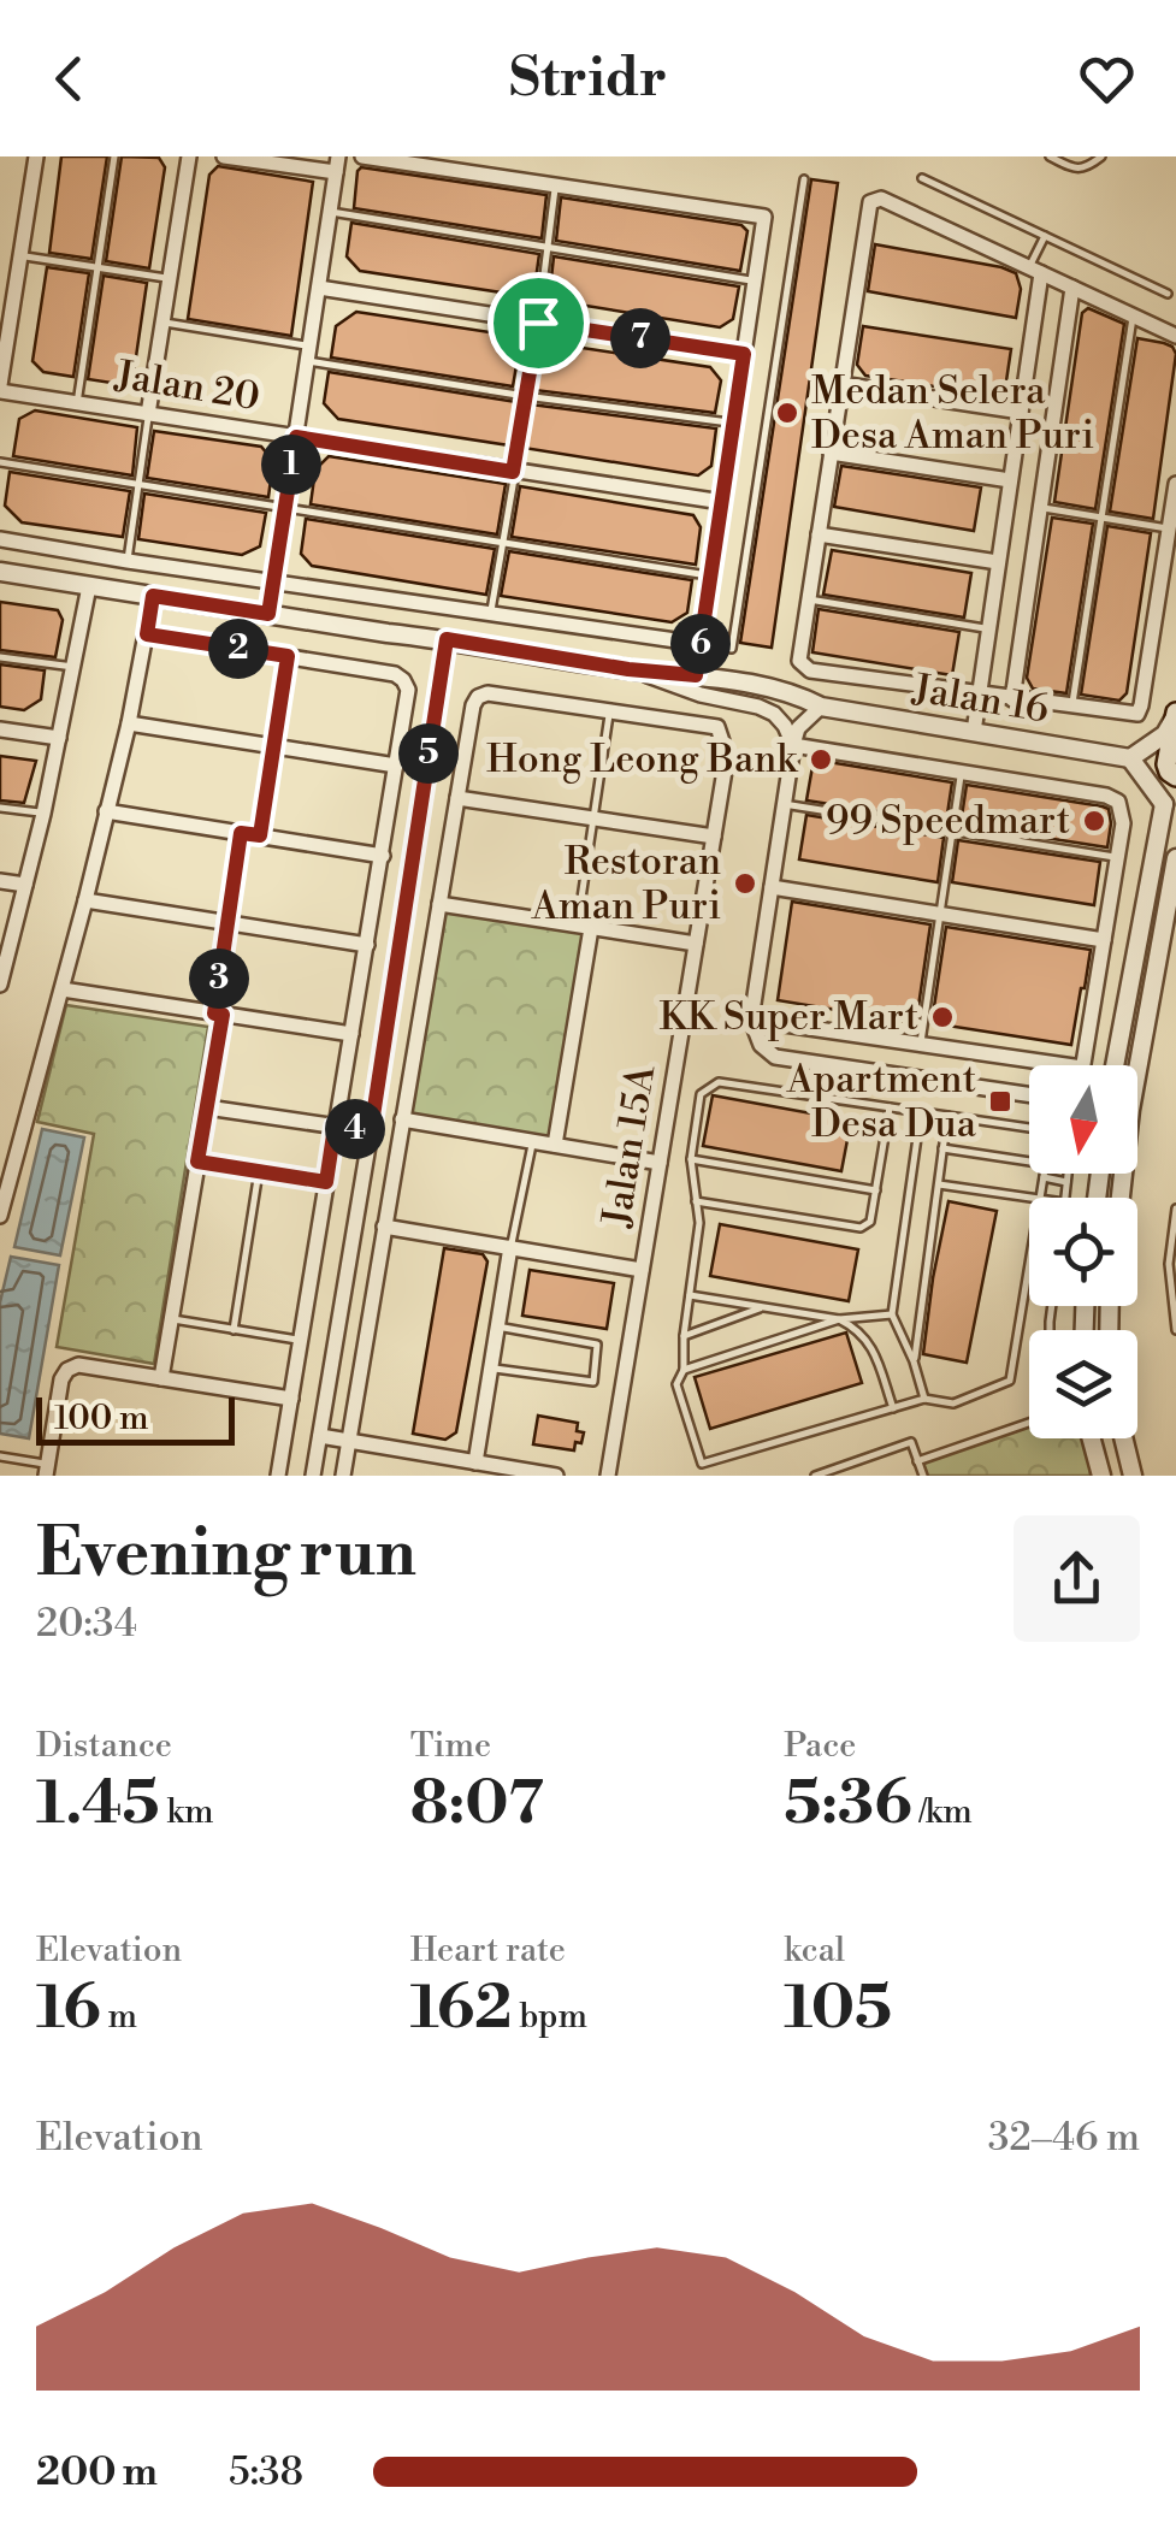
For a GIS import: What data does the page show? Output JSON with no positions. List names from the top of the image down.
{
  "streets": {
    "street": ["Jalan 20", "Jalan 16", "Jalan 15A"]
  },
  "places": {
    "other": [
      "Medan Selera Desa Aman Puri",
      "Hong Leong Bank",
      "99 Speedmart",
      "Restoran Aman Puri",
      "KK Super Mart"
    ],
    "transit": ["Apartment Desa Dua"]
  },
  "scale_bar": "100 m",
  "north": "bottom",
  "page": {
    "header": "Stridr",
    "pins": [
      "7",
      "1",
      "6",
      "2",
      "5",
      "3",
      "4"
    ],
    "scale": "100 m",
    "heading": ["Evening run", "20:34"],
    "stats": [
      ["Distance", "1.45 km"],
      ["Time", "8:07"],
      ["Pace", "5:36 /km"],
      ["Elevation", "16 m"],
      ["Heart rate", "162 bpm"],
      ["kcal", "105"]
    ],
    "chart": ["Elevation", "32–46 m"],
    "list": [
      {
        "name": "200 m",
        "note": "5:38"
      }
    ]
  }
}
